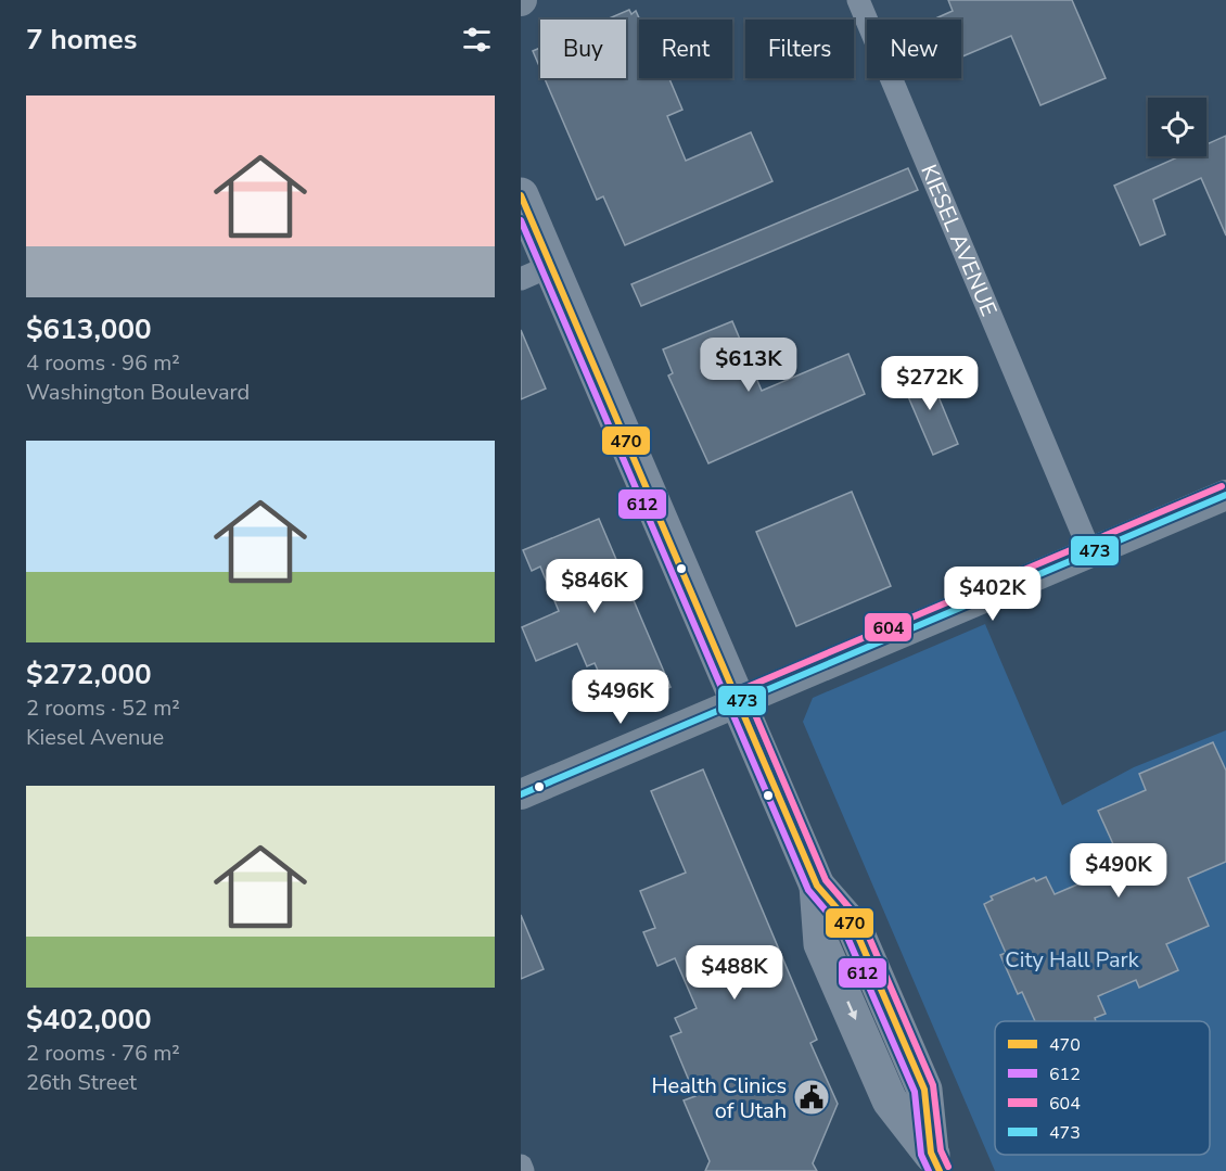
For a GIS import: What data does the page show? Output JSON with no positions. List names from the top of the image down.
{
  "streets": {
    "street": ["KIESEL AVENUE"]
  },
  "parks": ["City Hall Park"],
  "places": {
    "public building": ["Health Clinics of Utah"]
  },
  "lines": [
    "transit line 470",
    "transit line 612",
    "transit line 604",
    "transit line 473"
  ],
  "legend": [
    "470",
    "612",
    "604",
    "473"
  ],
  "page": {
    "heading": "7 homes",
    "chip": [
      "Buy",
      "Rent",
      "Filters",
      "New"
    ],
    "list": [
      {
        "name": "$613,000",
        "note": "4 rooms · 96 m² · Washington Boulevard"
      },
      {
        "name": "$272,000",
        "note": "2 rooms · 52 m² · Kiesel Avenue"
      },
      {
        "name": "$402,000",
        "note": "2 rooms · 76 m² · 26th Street"
      }
    ],
    "price": [
      "$613K",
      "$272K",
      "$846K",
      "$402K",
      "$496K",
      "$490K",
      "$488K"
    ]
  }
}
